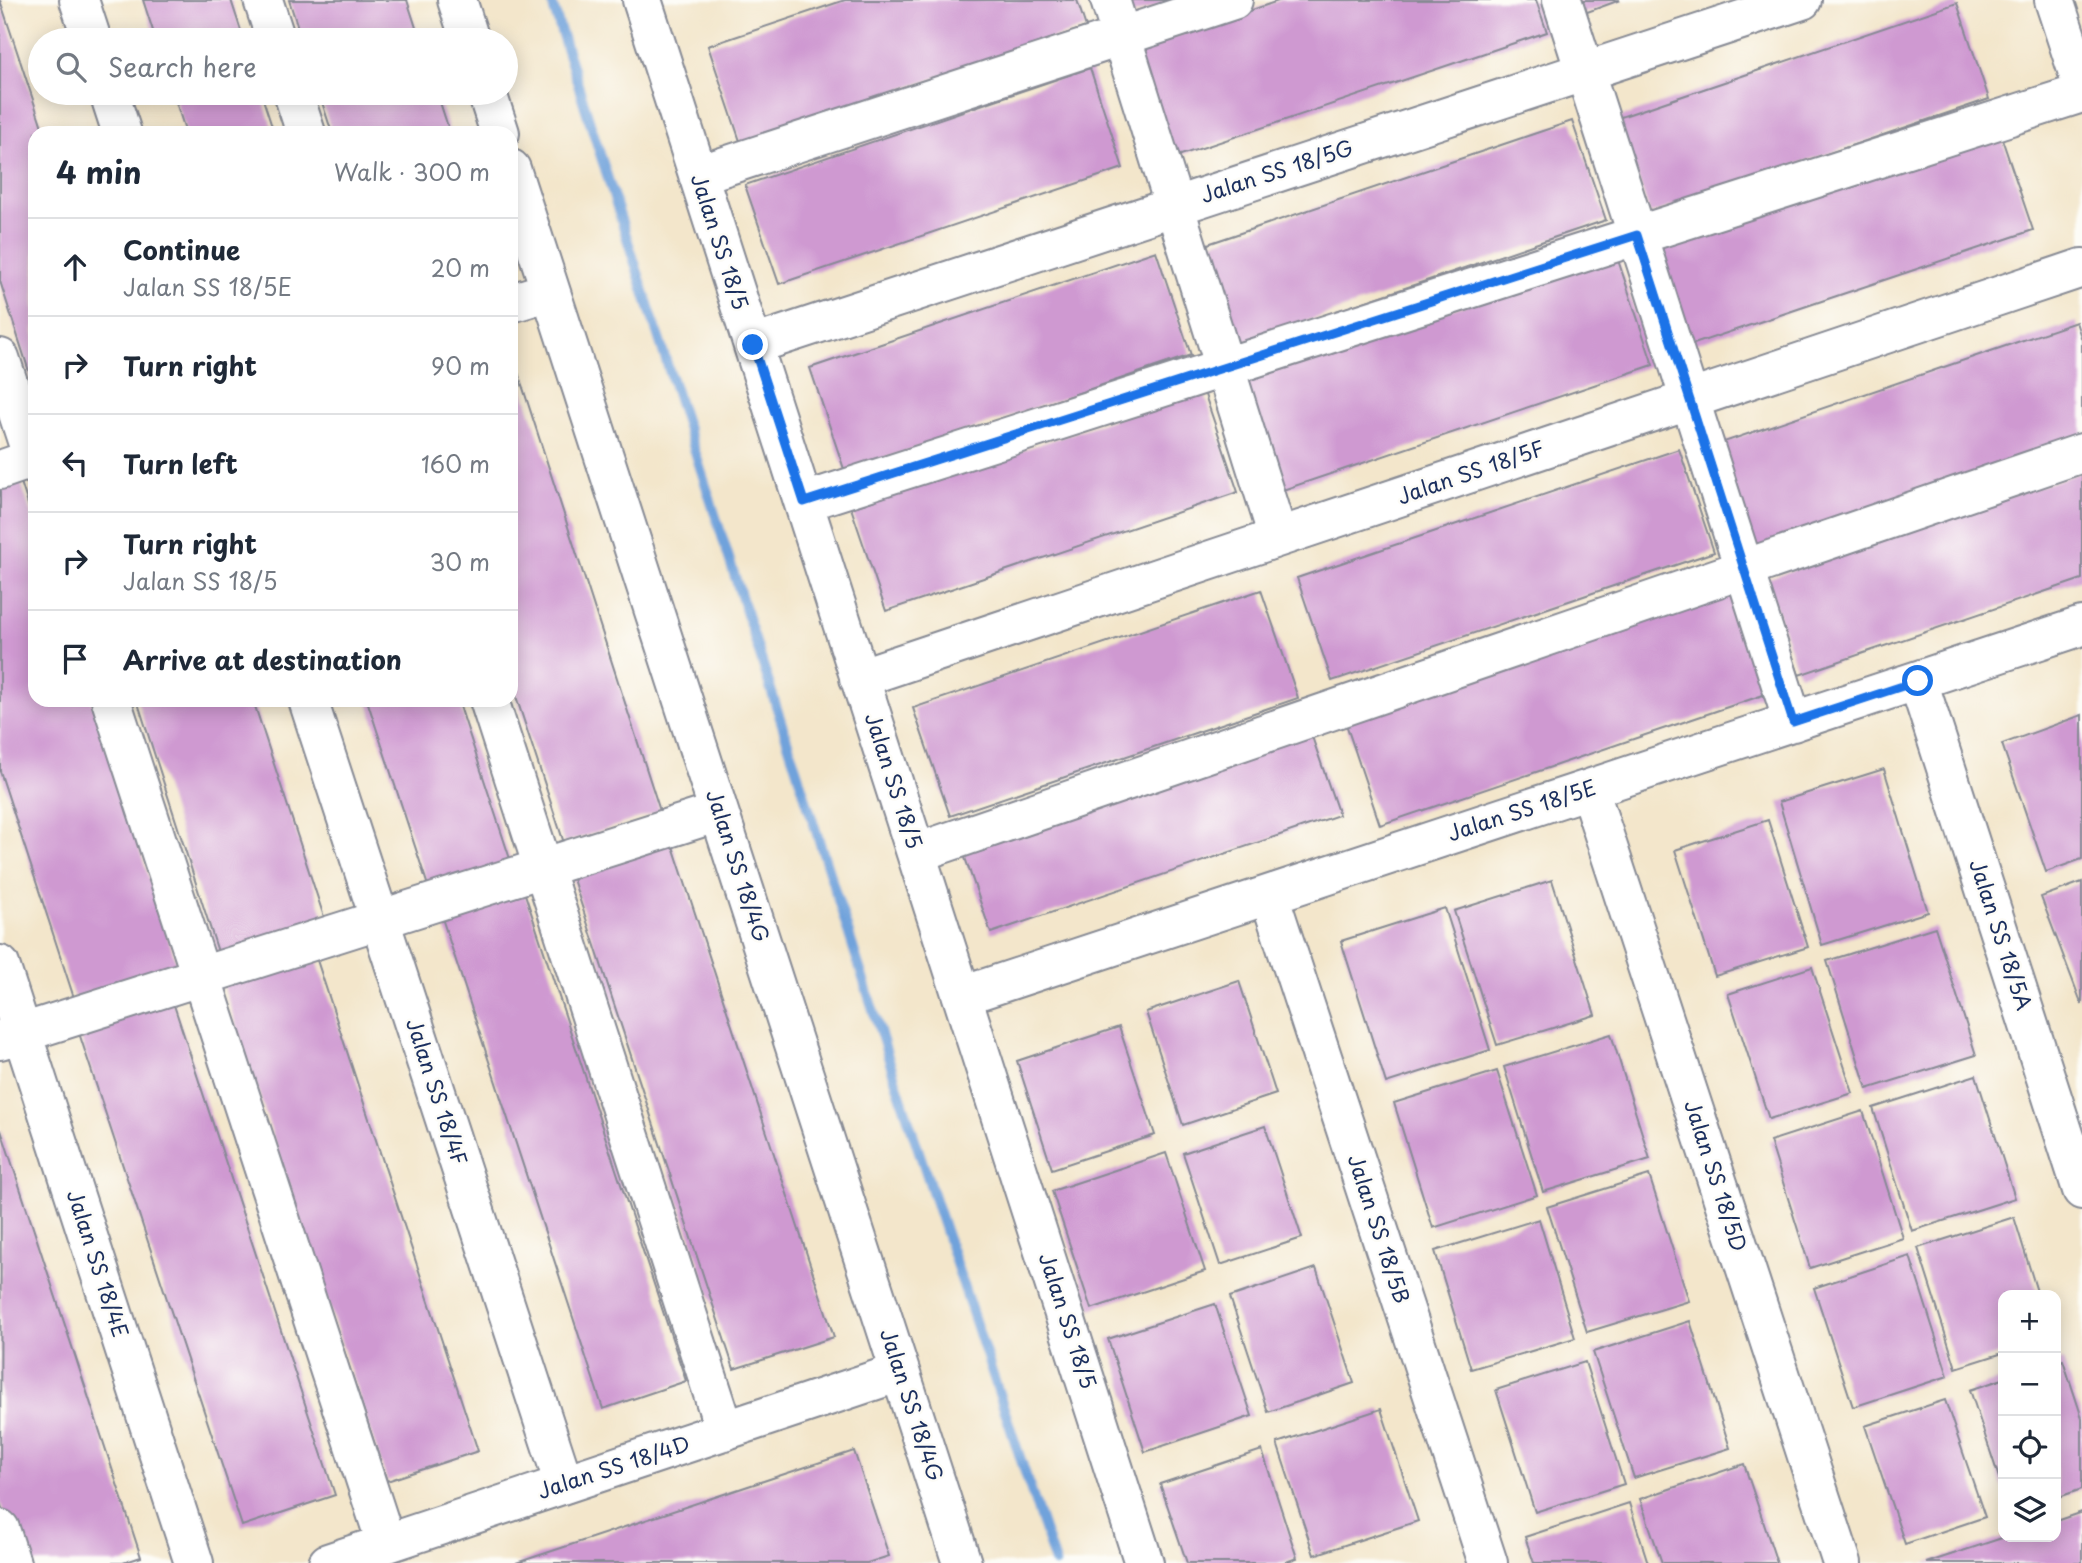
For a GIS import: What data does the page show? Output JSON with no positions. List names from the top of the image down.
{
  "streets": {
    "street": [
      "Jalan SS 18/5G",
      "Jalan SS 18/5",
      "Jalan SS 18/5F",
      "Jalan SS 18/5E",
      "Jalan SS 18/4G",
      "Jalan SS 18/5A",
      "Jalan SS 18/4F",
      "Jalan SS 18/5D",
      "Jalan SS 18/5B",
      "Jalan SS 18/4E",
      "Jalan SS 18/4D"
    ]
  },
  "crossings": [
    ["Jalan SS 18/5G", "Jalan SS 18/5"],
    ["Jalan SS 18/5", "Jalan SS 18/5F"],
    ["Jalan SS 18/5", "Jalan SS 18/5E"],
    ["Jalan SS 18/5E", "Jalan SS 18/5A"],
    ["Jalan SS 18/5E", "Jalan SS 18/5D"],
    ["Jalan SS 18/5E", "Jalan SS 18/5B"],
    ["Jalan SS 18/4G", "Jalan SS 18/4D"],
    ["Jalan SS 18/4F", "Jalan SS 18/4D"]
  ],
  "page": {
    "search": "Search here",
    "heading": ["4 min", "Walk · 300 m"],
    "list": [
      ["Continue", "Jalan SS 18/5E", "20 m"],
      ["Turn right", "90 m"],
      ["Turn left", "160 m"],
      ["Turn right", "Jalan SS 18/5", "30 m"],
      "Arrive at destination"
    ],
    "map_buttons": ["+", "−"]
  }
}
